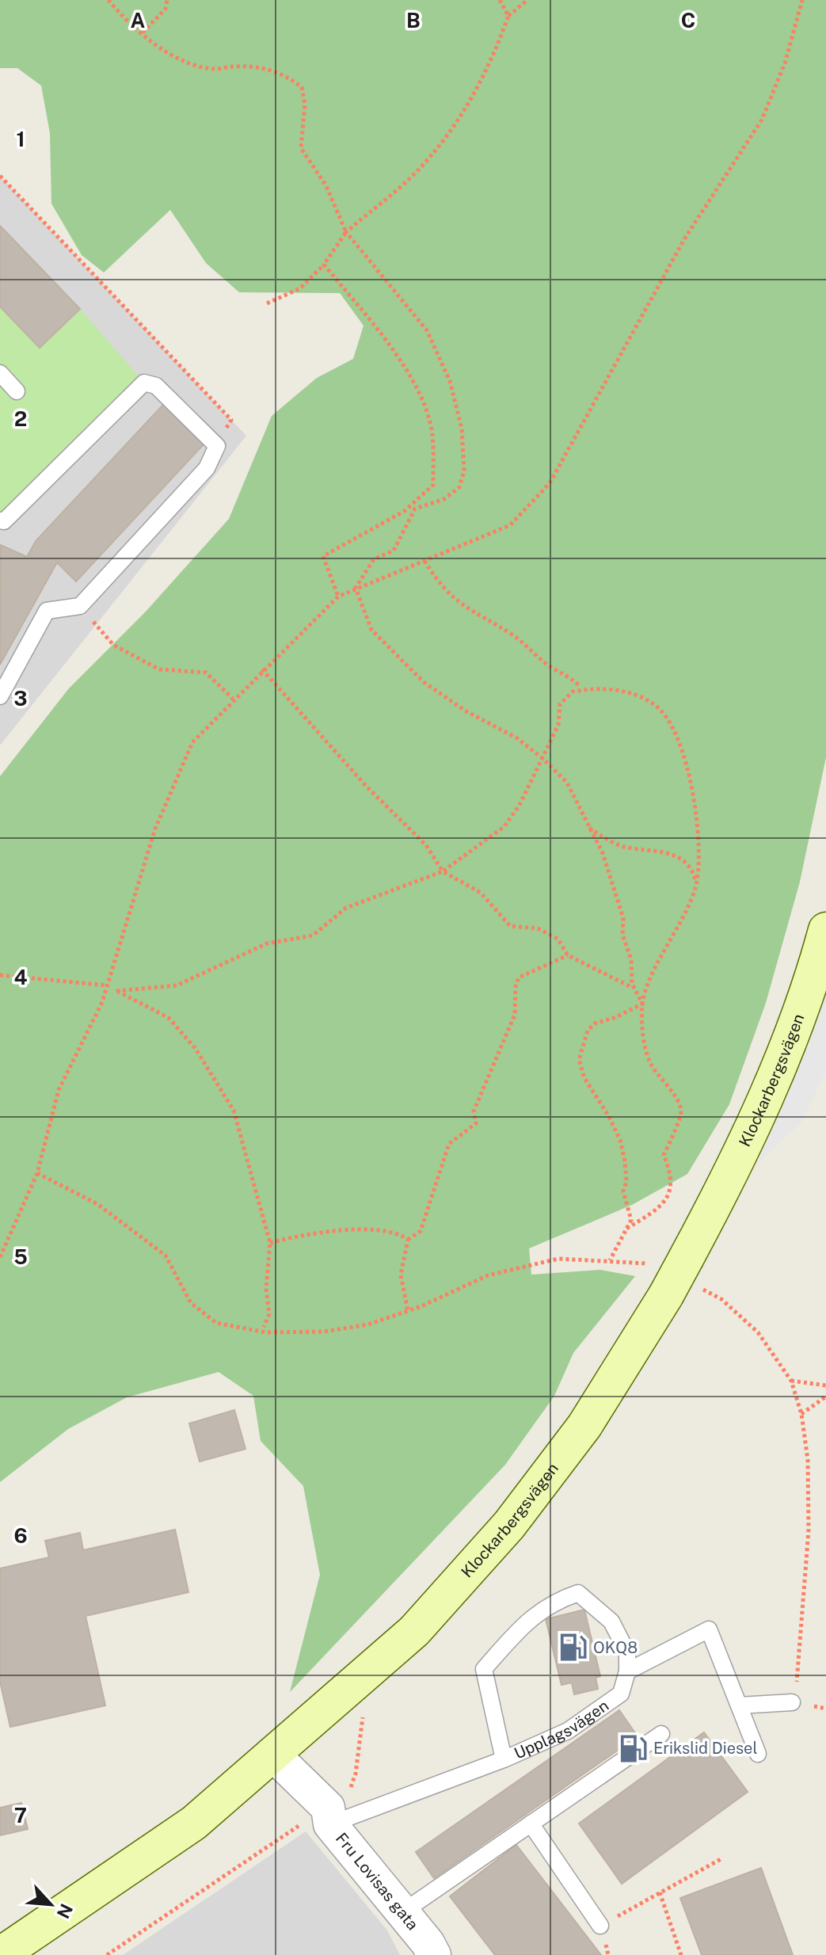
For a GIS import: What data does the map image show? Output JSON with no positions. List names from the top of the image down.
{
  "streets": {
    "main road": ["Klockarbergsvägen"],
    "street": ["Fru Lovisas gata"],
    "lane": ["Upplagsvägen"]
  },
  "crossings": [
    ["Klockarbergsvägen", "Fru Lovisas gata"],
    ["Upplagsvägen", "Fru Lovisas gata"]
  ],
  "places": {
    "fuel station": ["OKQ8", "Erikslid Diesel"]
  },
  "north": "bottom right",
  "grid": {
    "columns": ["A", "B", "C"],
    "rows": [
      "1",
      "2",
      "3",
      "4",
      "5",
      "6",
      "7"
    ]
  }
}
